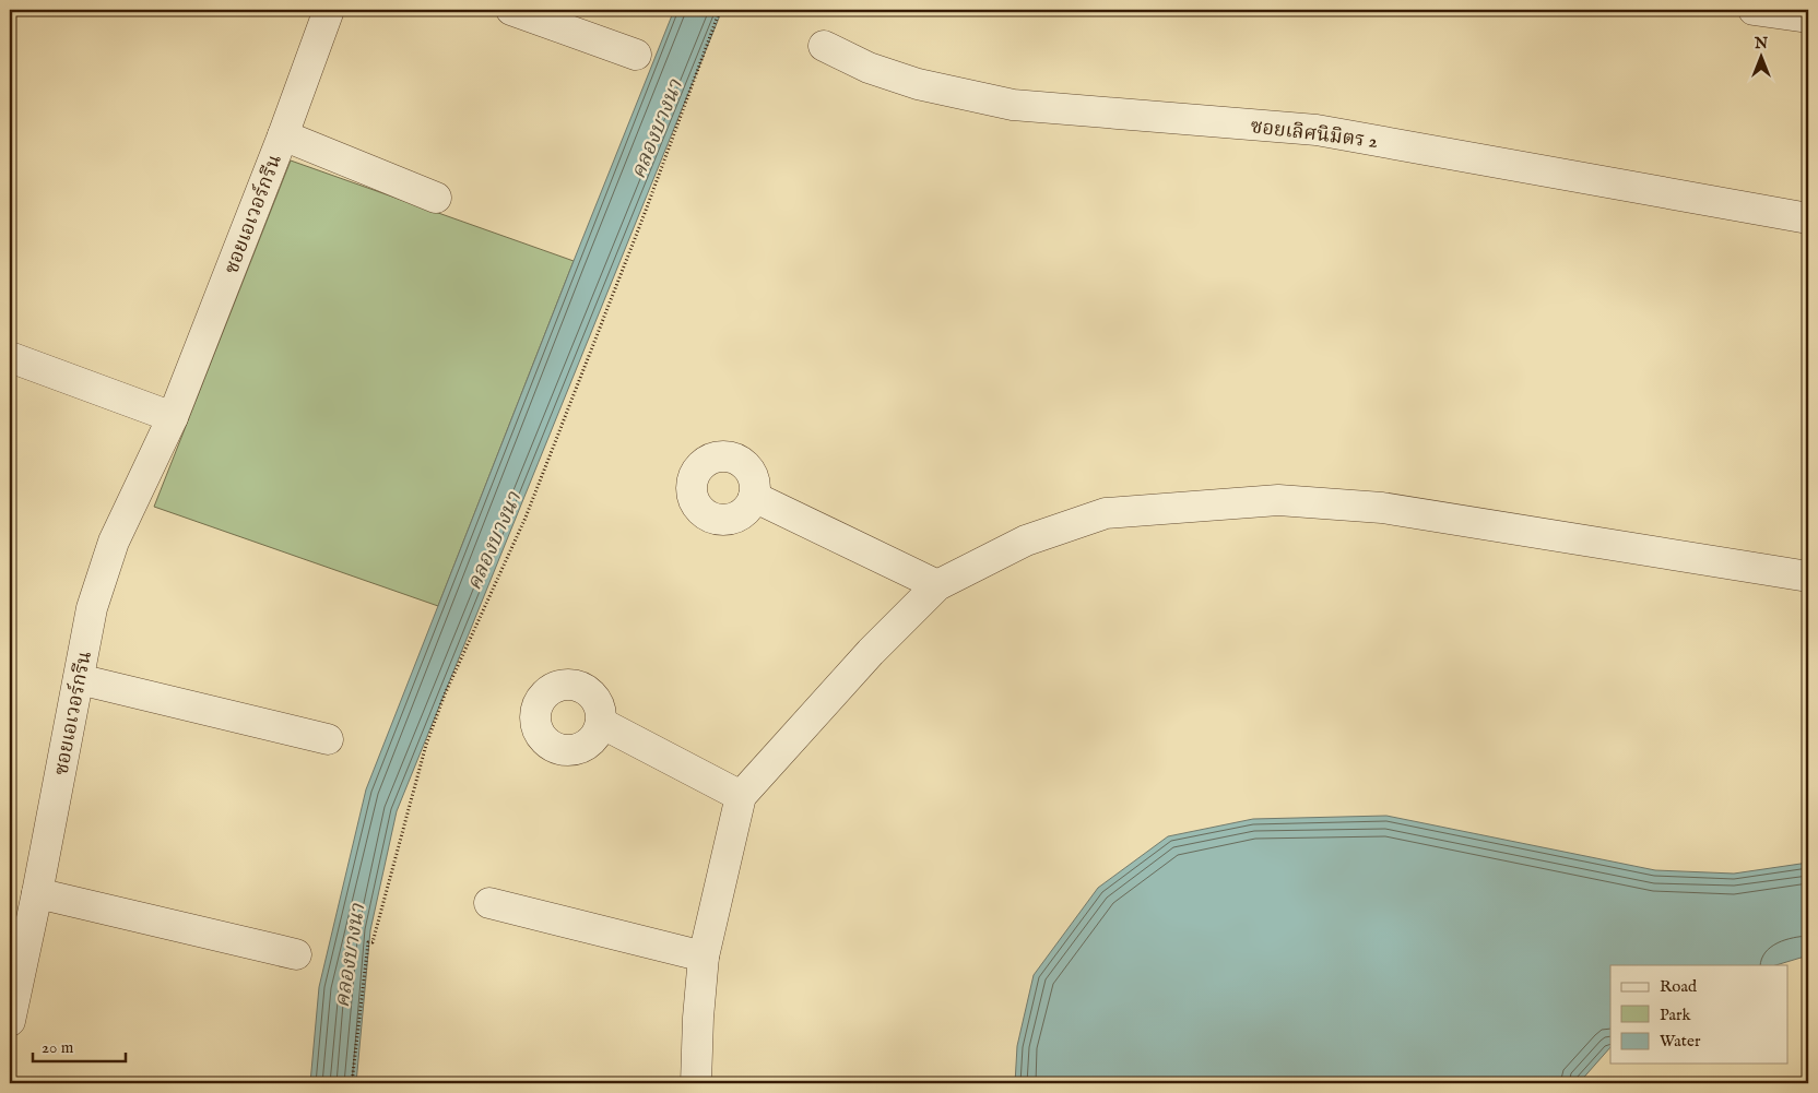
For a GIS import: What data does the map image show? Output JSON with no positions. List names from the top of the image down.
{
  "streets": {
    "street": ["ซอยเลิศนิมิตร 2", "ซอยเอเวอร์กรีน"]
  },
  "water": ["คลองบางนา"],
  "legend": ["Road", "Park", "Water"],
  "scale_bar": "20 m",
  "north": "top"
}
